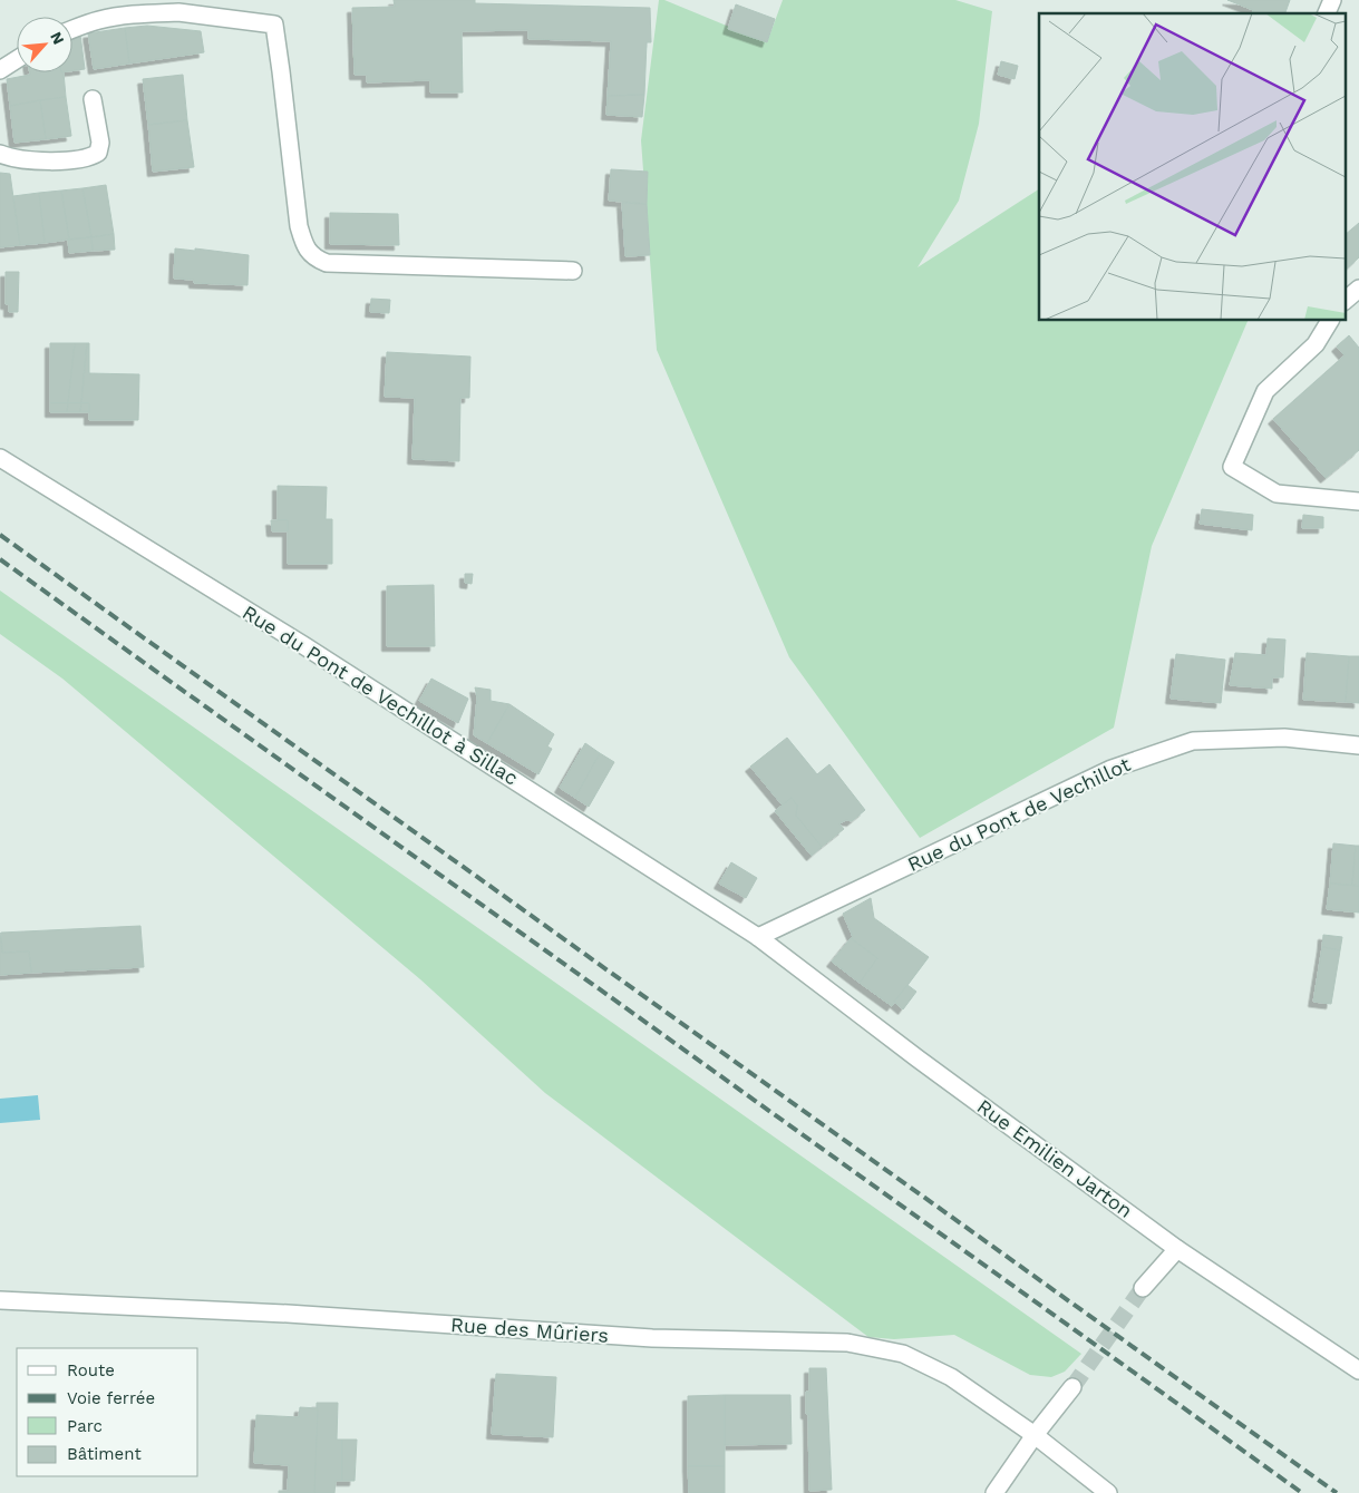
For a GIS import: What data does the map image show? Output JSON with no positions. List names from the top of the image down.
{
  "streets": {
    "street": [
      "Rue du Pont de Vechillot à Sillac",
      "Rue du Pont de Vechillot",
      "Rue Emilien Jarton",
      "Rue des Mûriers"
    ]
  },
  "crossings": [
    ["Rue du Pont de Vechillot à Sillac", "Rue du Pont de Vechillot"],
    ["Rue du Pont de Vechillot à Sillac", "Rue Emilien Jarton"],
    ["Rue du Pont de Vechillot", "Rue Emilien Jarton"]
  ],
  "legend": [
    "Route",
    "Voie ferrée",
    "Parc",
    "Bâtiment"
  ],
  "north": "top right"
}
